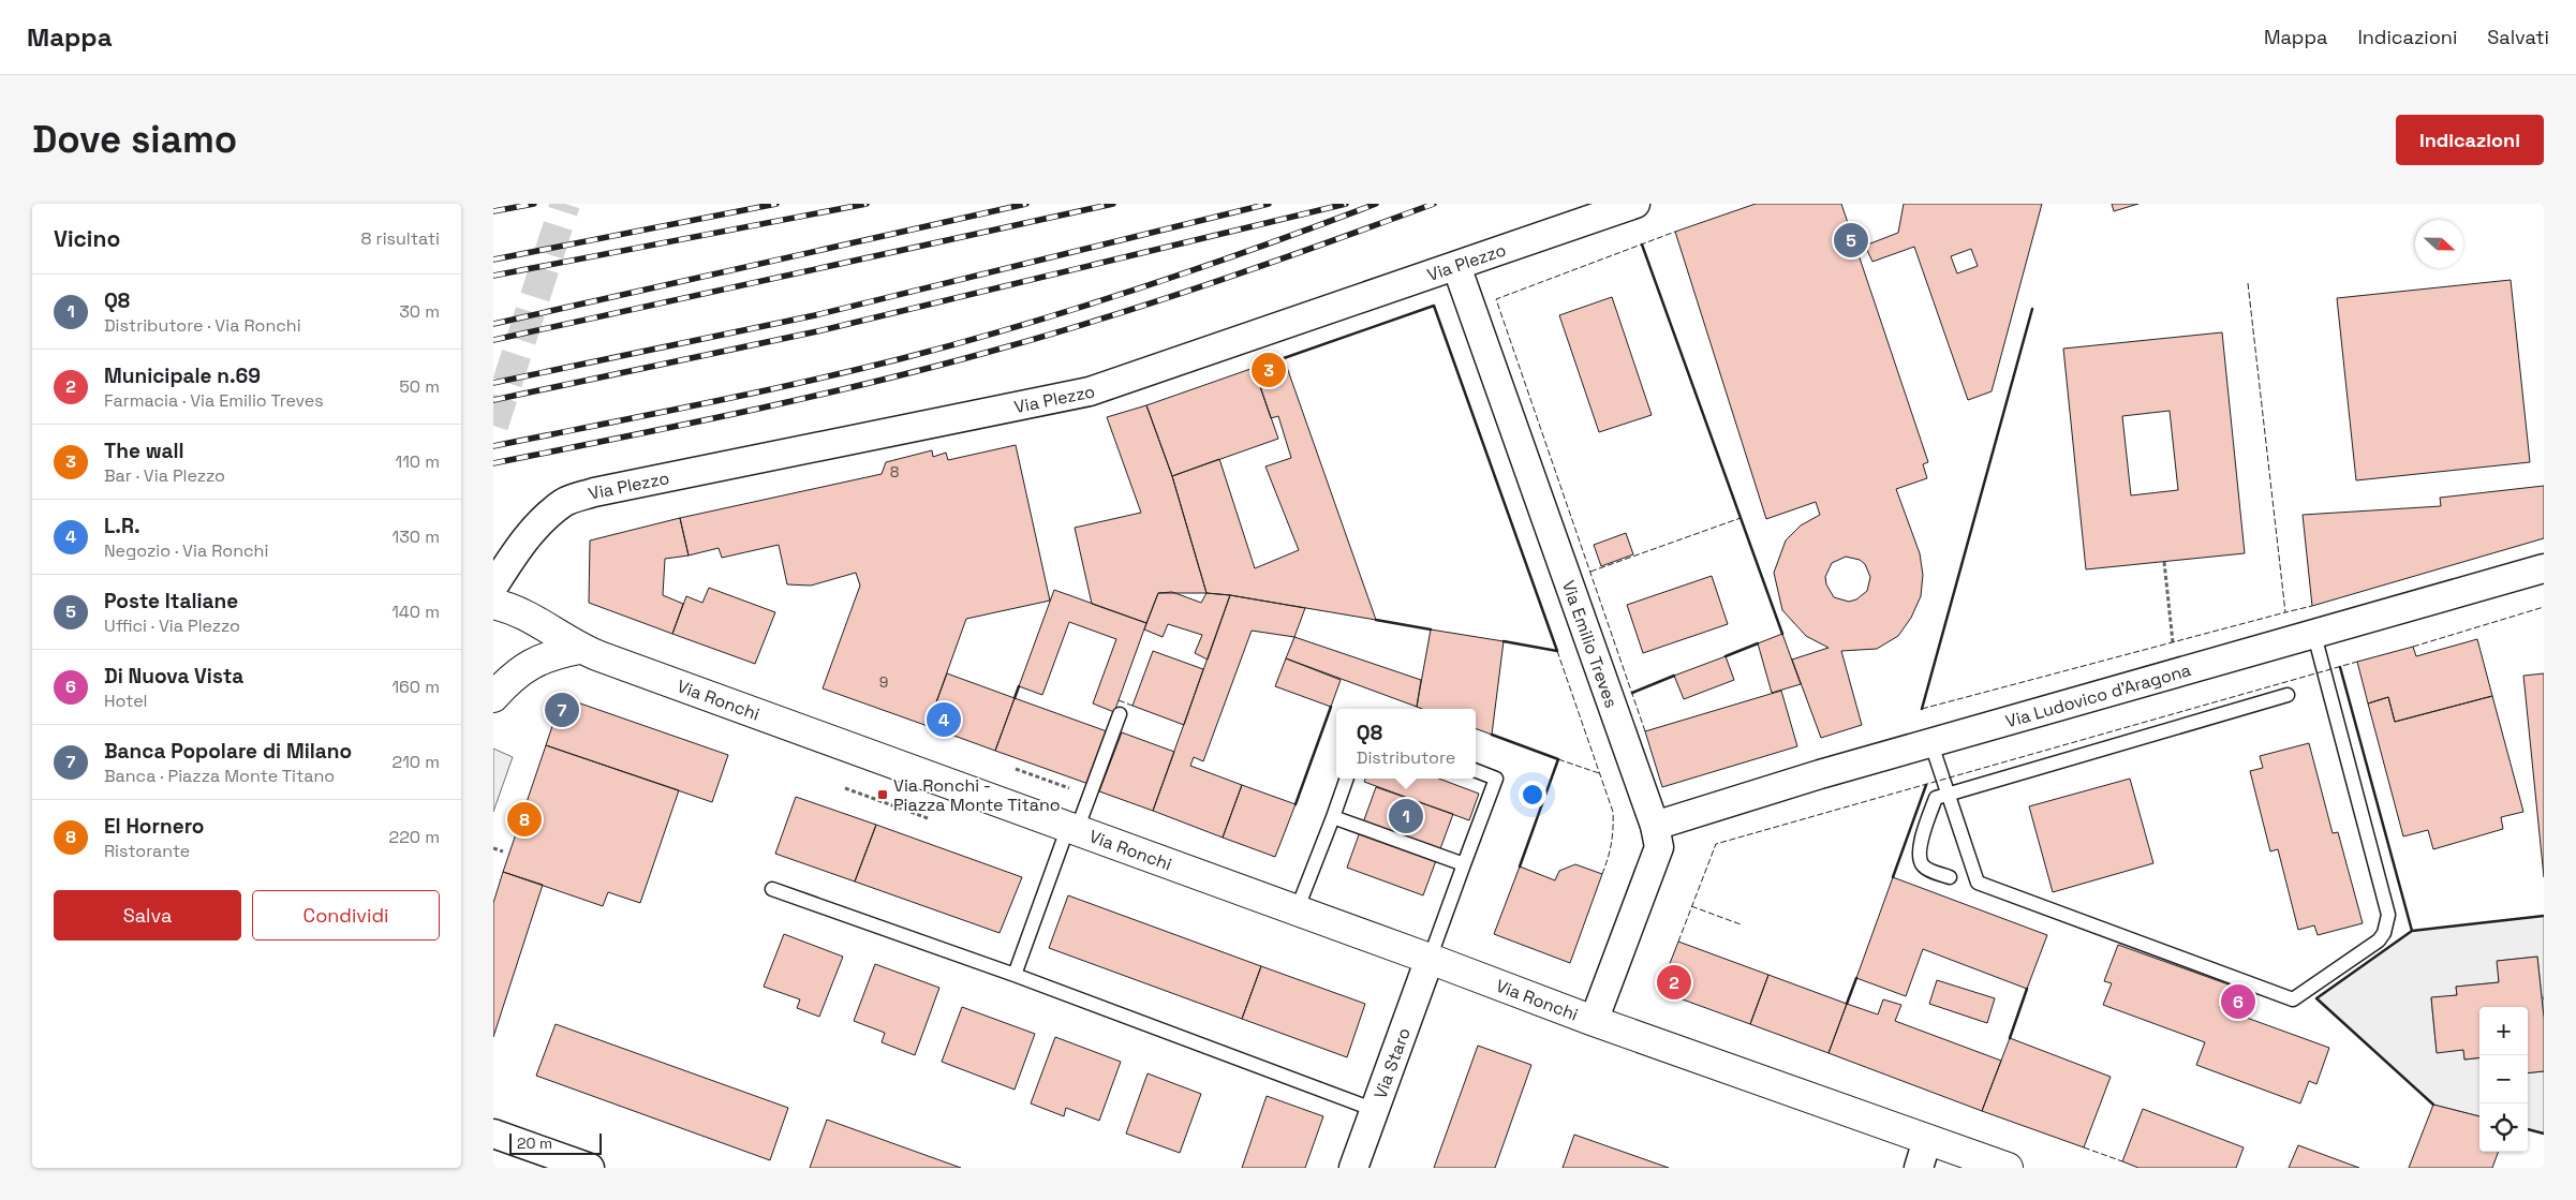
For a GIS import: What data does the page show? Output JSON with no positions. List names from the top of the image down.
{
  "streets": {
    "street": [
      "Via Plezzo",
      "Via Emilio Treves",
      "Via Ludovico d'Aragona",
      "Via Ronchi",
      "Via Staro"
    ]
  },
  "crossings": [
    ["Via Plezzo", "Via Emilio Treves"],
    ["Via Emilio Treves", "Via Ludovico d'Aragona"],
    ["Via Emilio Treves", "Via Ronchi"],
    ["Via Ronchi", "Via Staro"]
  ],
  "places": {
    "transit": ["Via Ronchi - Piazza Monte Titano"]
  },
  "house_numbers": ["8", "9"],
  "scale_bar": "20 m",
  "north": "right",
  "page": {
    "header": "Mappa",
    "nav": ["Mappa", "Indicazioni", "Salvati"],
    "buttons": [
      "Indicazioni",
      ["Salva", "Condividi"]
    ],
    "title": "Dove siamo",
    "heading": ["Vicino", "8 risultati"],
    "pins": [
      "5",
      "3",
      "7",
      "4",
      "1",
      "8",
      "2",
      "6"
    ],
    "list": [
      {
        "mark": "1",
        "name": "Q8",
        "note": "Distributore · Via Ronchi",
        "value": "30 m"
      },
      {
        "mark": "2",
        "name": "Municipale n.69",
        "note": "Farmacia · Via Emilio Treves",
        "value": "50 m"
      },
      {
        "mark": "3",
        "name": "The wall",
        "note": "Bar · Via Plezzo",
        "value": "110 m"
      },
      {
        "mark": "4",
        "name": "L.R.",
        "note": "Negozio · Via Ronchi",
        "value": "130 m"
      },
      {
        "mark": "5",
        "name": "Poste Italiane",
        "note": "Uffici · Via Plezzo",
        "value": "140 m"
      },
      {
        "mark": "6",
        "name": "Di Nuova Vista",
        "note": "Hotel",
        "value": "160 m"
      },
      {
        "mark": "7",
        "name": "Banca Popolare di Milano",
        "note": "Banca · Piazza Monte Titano",
        "value": "210 m"
      },
      {
        "mark": "8",
        "name": "El Hornero",
        "note": "Ristorante",
        "value": "220 m"
      }
    ],
    "popup": ["Q8", "Distributore"],
    "map_buttons": ["+", "−"],
    "scale": "20 m"
  }
}
